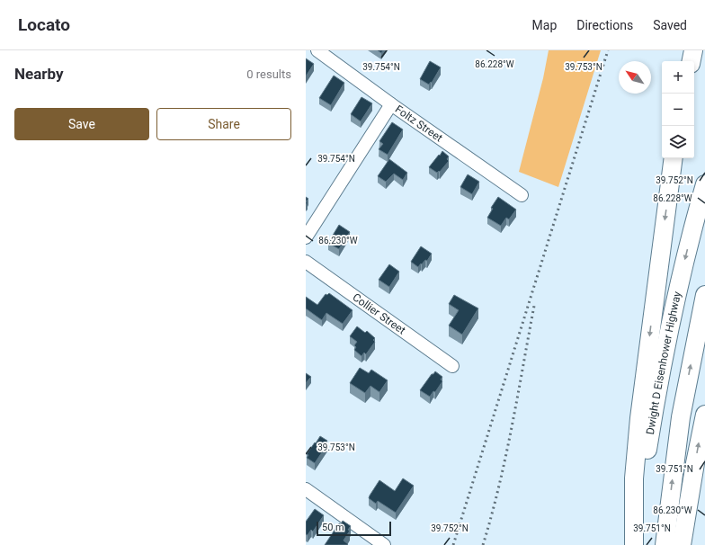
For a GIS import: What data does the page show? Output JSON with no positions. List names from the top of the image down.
{
  "streets": {
    "highway": ["Dwight D Eisenhower Highway"],
    "street": ["Foltz Street", "Collier Street"]
  },
  "scale_bar": "50 m",
  "north": "top left",
  "page": {
    "header": "Locato",
    "nav": ["Map", "Directions", "Saved"],
    "heading": ["Nearby", "0 results"],
    "map_buttons": ["+", "−"],
    "buttons": ["Save", "Share"],
    "scale": "50 m"
  },
  "coordinates": [
    "86.228°W",
    "39.754°N",
    "39.753°N",
    "39.752°N",
    "86.230°W",
    "39.751°N"
  ]
}
